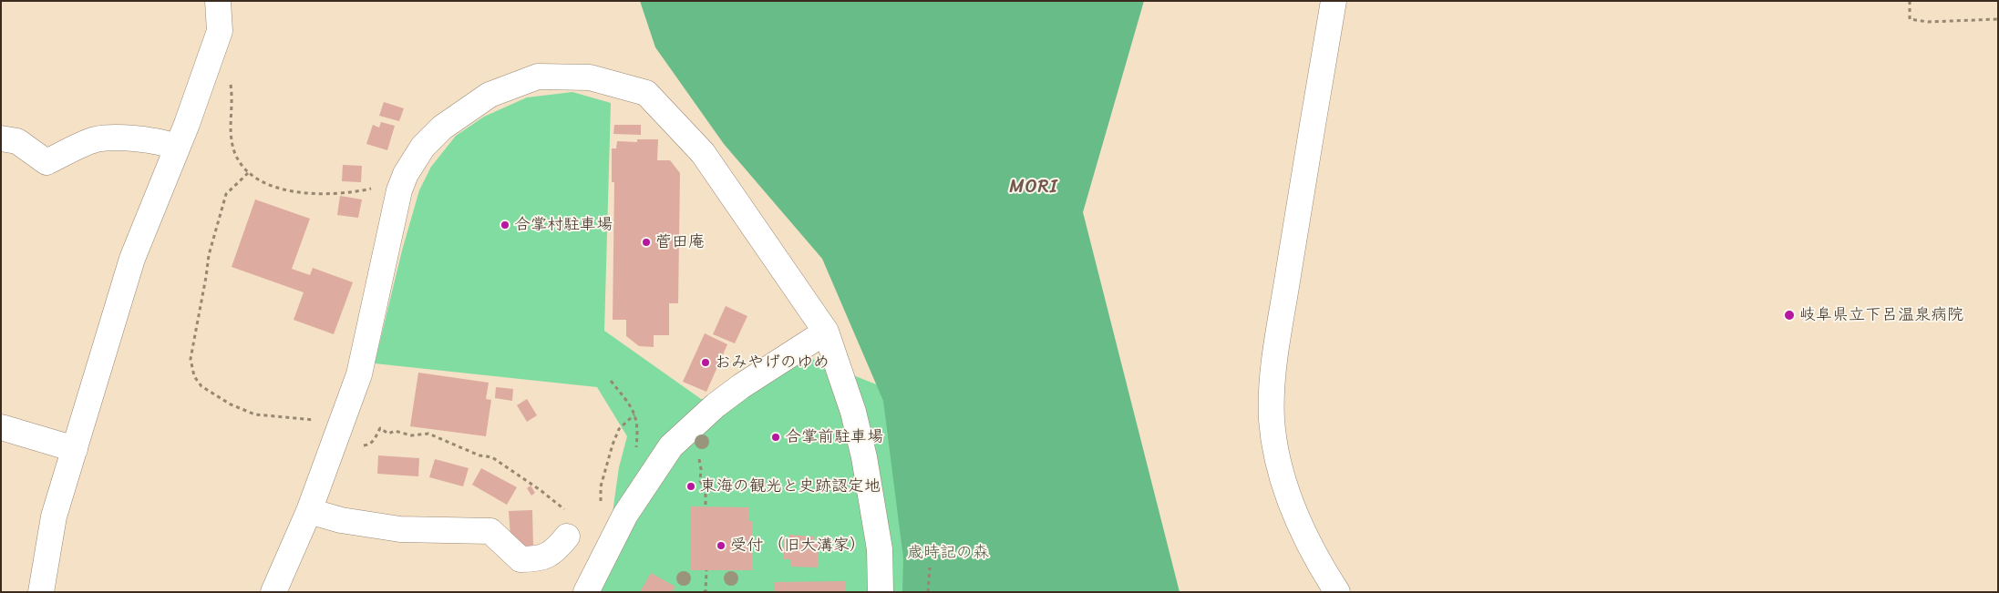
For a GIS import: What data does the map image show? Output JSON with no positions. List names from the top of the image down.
{
  "districts": ["MORI"],
  "parks": ["歳時記の森"],
  "places": [
    "合掌村駐車場",
    "菅田庵",
    "岐阜県立下呂温泉病院",
    "おみやげのゆめ",
    "合掌前駐車場",
    "東海の観光と史跡認定地",
    "受付 （旧大溝家）"
  ]
}
